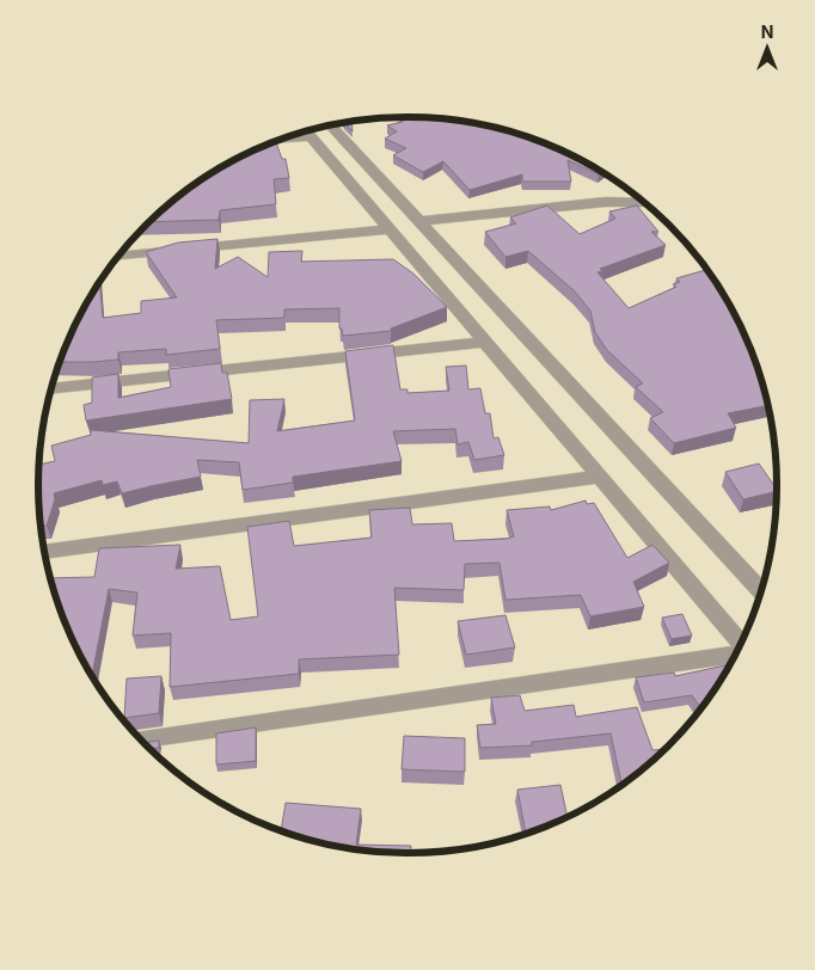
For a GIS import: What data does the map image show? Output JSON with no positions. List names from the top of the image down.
{
  "north": "top"
}
